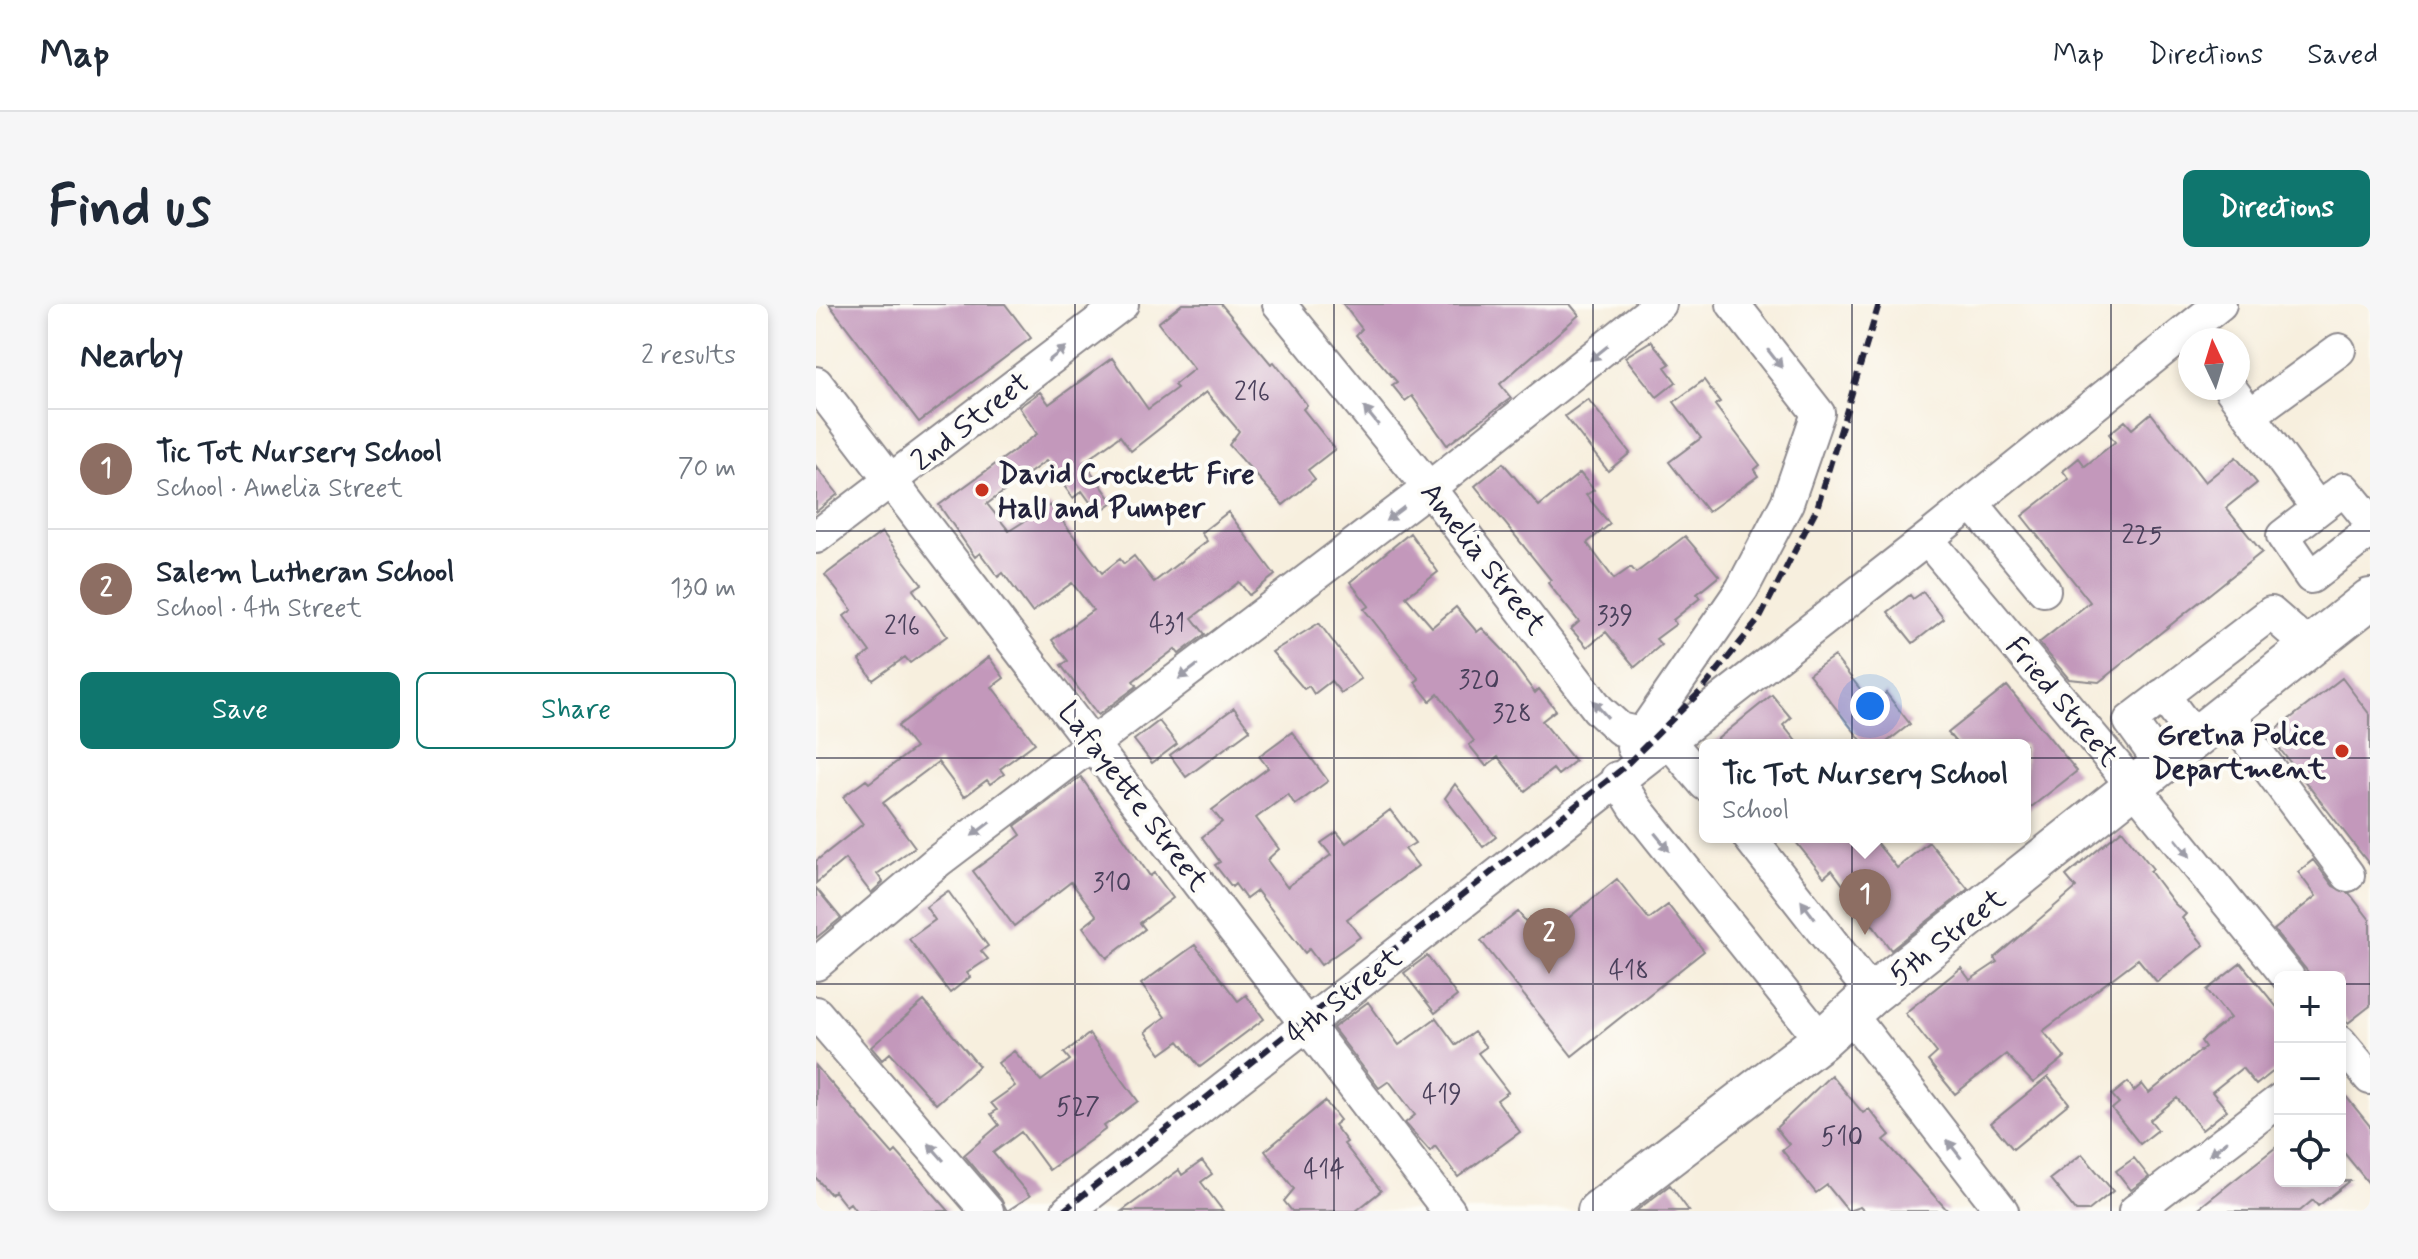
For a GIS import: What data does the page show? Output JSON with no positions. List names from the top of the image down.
{
  "streets": {
    "main road": ["5th Street"],
    "street": [
      "2nd Street",
      "Amelia Street",
      "Fried Street",
      "Lafayette Street",
      "4th Street"
    ]
  },
  "crossings": [
    ["2nd Street", "Lafayette Street"],
    ["Amelia Street", "4th Street"],
    ["Fried Street", "5th Street"],
    ["Fried Street", "4th Street"],
    ["Lafayette Street", "4th Street"]
  ],
  "one_way": ["2nd Street", "Amelia Street"],
  "places": ["David Crockett Fire Hall and Pumper", "Gretna Police Department"],
  "house_numbers": [
    "216",
    "225",
    "339",
    "431",
    "216",
    "320",
    "328",
    "310",
    "418",
    "419",
    "527",
    "510",
    "414"
  ],
  "north": "top",
  "page": {
    "header": "Map",
    "nav": ["Map", "Directions", "Saved"],
    "buttons": [
      "Directions",
      ["Save", "Share"]
    ],
    "title": "Find us",
    "heading": ["Nearby", "2 results"],
    "list": [
      {
        "mark": "1",
        "name": "Tic Tot Nursery School",
        "note": "School · Amelia Street",
        "value": "70 m"
      },
      {
        "mark": "2",
        "name": "Salem Lutheran School",
        "note": "School · 4th Street",
        "value": "130 m"
      }
    ],
    "popup": ["Tic Tot Nursery School", "School"],
    "pins": ["1", "2"],
    "map_buttons": ["+", "−"]
  }
}
